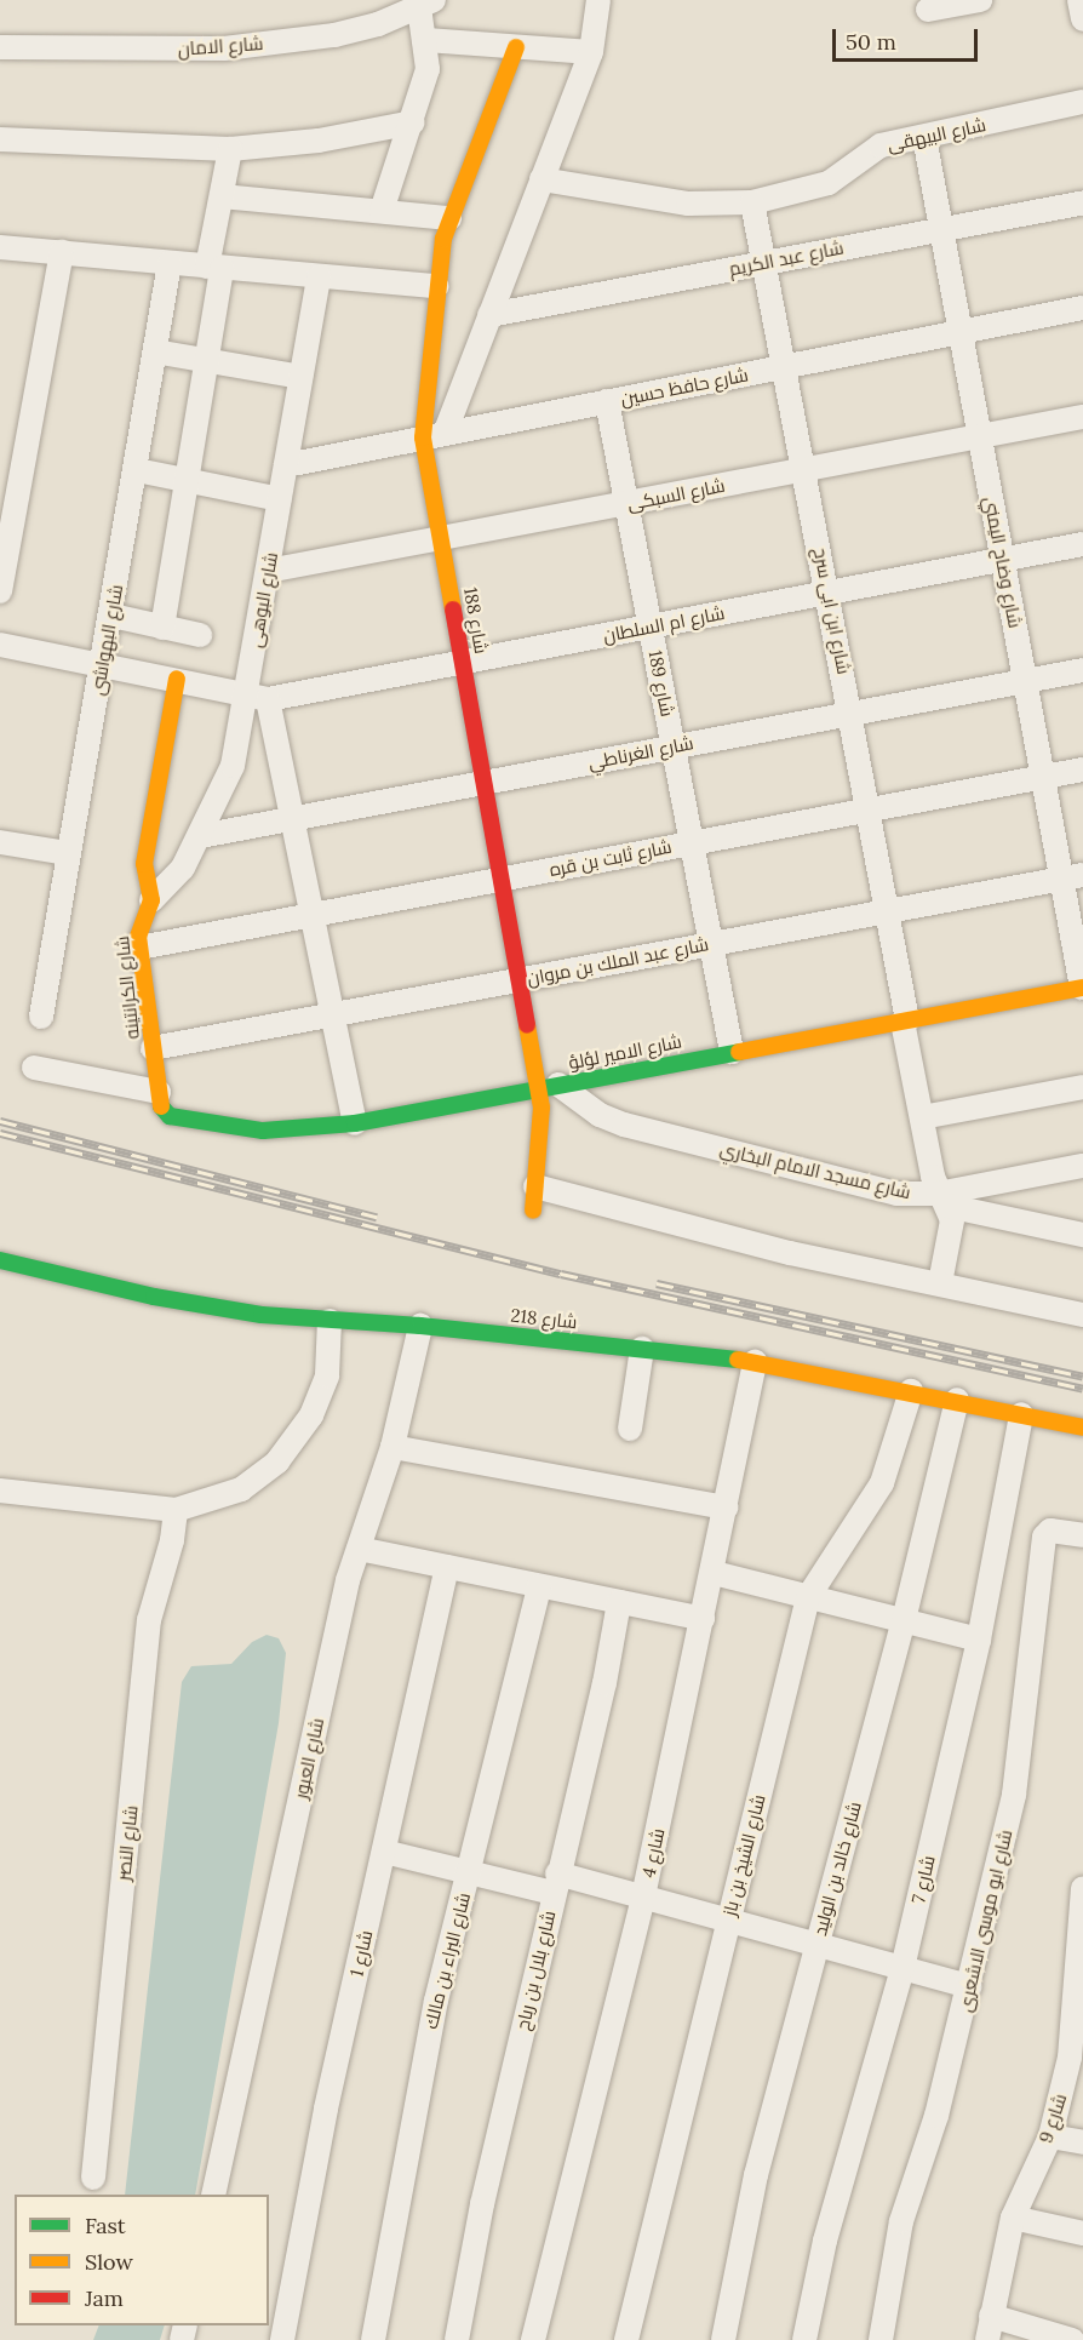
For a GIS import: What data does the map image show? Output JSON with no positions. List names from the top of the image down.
{
  "streets": {
    "street": [
      "شارع الامان",
      "شارع البيهقى",
      "شارع عبد الكريم",
      "شارع حافظ حسين",
      "شارع السبكى",
      "شارع وضاح اليمني",
      "شارع البوهى",
      "شارع ابن ابى سرح",
      "شارع 188",
      "شارع ام السلطان",
      "شارع البهواشى",
      "شارع 189",
      "شارع الغرناطي",
      "شارع ثابت بن قره",
      "شارع عبد الملك بن مروان",
      "شارع الكرانتينه",
      "شارع الامير لؤلؤ",
      "شارع مسجد الامام البخاري",
      "شارع 218",
      "شارع العبور",
      "شارع النصر",
      "شارع 4",
      "شارع الشيخ بن باز",
      "شارع خالد بن الوليد",
      "شارع 7",
      "شارع ابو موسى الاشعرى",
      "شارع 1",
      "شارع البراء بن مالك",
      "شارع بلال بن رباح",
      "شارع 9"
    ]
  },
  "crossings": [
    ["شارع البيهقى", "شارع وضاح اليمني"],
    ["شارع البيهقى", "شارع ابن ابى سرح"],
    ["شارع عبد الكريم", "شارع وضاح اليمني"],
    ["شارع عبد الكريم", "شارع ابن ابى سرح"],
    ["شارع حافظ حسين", "شارع وضاح اليمني"],
    ["شارع حافظ حسين", "شارع البوهى"],
    ["شارع حافظ حسين", "شارع ابن ابى سرح"],
    ["شارع حافظ حسين", "شارع 188"],
    ["شارع حافظ حسين", "شارع 189"],
    ["شارع السبكى", "شارع وضاح اليمني"],
    ["شارع السبكى", "شارع البوهى"],
    ["شارع السبكى", "شارع ابن ابى سرح"],
    ["شارع السبكى", "شارع 188"],
    ["شارع السبكى", "شارع 189"],
    ["شارع وضاح اليمني", "شارع ام السلطان"],
    ["شارع وضاح اليمني", "شارع الغرناطي"],
    ["شارع وضاح اليمني", "شارع ثابت بن قره"],
    ["شارع وضاح اليمني", "شارع عبد الملك بن مروان"],
    ["شارع وضاح اليمني", "شارع الامير لؤلؤ"],
    ["شارع البوهى", "شارع ام السلطان"],
    ["شارع البوهى", "شارع الغرناطي"],
    ["شارع البوهى", "شارع الكرانتينه"],
    ["شارع ابن ابى سرح", "شارع ام السلطان"],
    ["شارع ابن ابى سرح", "شارع الغرناطي"],
    ["شارع ابن ابى سرح", "شارع ثابت بن قره"],
    ["شارع ابن ابى سرح", "شارع عبد الملك بن مروان"],
    ["شارع ابن ابى سرح", "شارع الامير لؤلؤ"],
    ["شارع ابن ابى سرح", "شارع مسجد الامام البخاري"],
    ["شارع 188", "شارع ام السلطان"],
    ["شارع 188", "شارع الغرناطي"],
    ["شارع 188", "شارع ثابت بن قره"],
    ["شارع 188", "شارع عبد الملك بن مروان"],
    ["شارع 188", "شارع الامير لؤلؤ"],
    ["شارع 188", "شارع مسجد الامام البخاري"],
    ["شارع ام السلطان", "شارع 189"],
    ["شارع 189", "شارع الغرناطي"],
    ["شارع 189", "شارع ثابت بن قره"],
    ["شارع 189", "شارع عبد الملك بن مروان"],
    ["شارع 189", "شارع الامير لؤلؤ"],
    ["شارع ثابت بن قره", "شارع الكرانتينه"],
    ["شارع عبد الملك بن مروان", "شارع الكرانتينه"],
    ["شارع الكرانتينه", "شارع الامير لؤلؤ"],
    ["شارع الامير لؤلؤ", "شارع مسجد الامام البخاري"],
    ["شارع 218", "شارع العبور"],
    ["شارع 218", "شارع 4"],
    ["شارع 218", "شارع الشيخ بن باز"],
    ["شارع 218", "شارع خالد بن الوليد"],
    ["شارع 218", "شارع 7"]
  ],
  "legend": ["Fast", "Slow", "Jam"],
  "scale_bar": "50 m"
}
